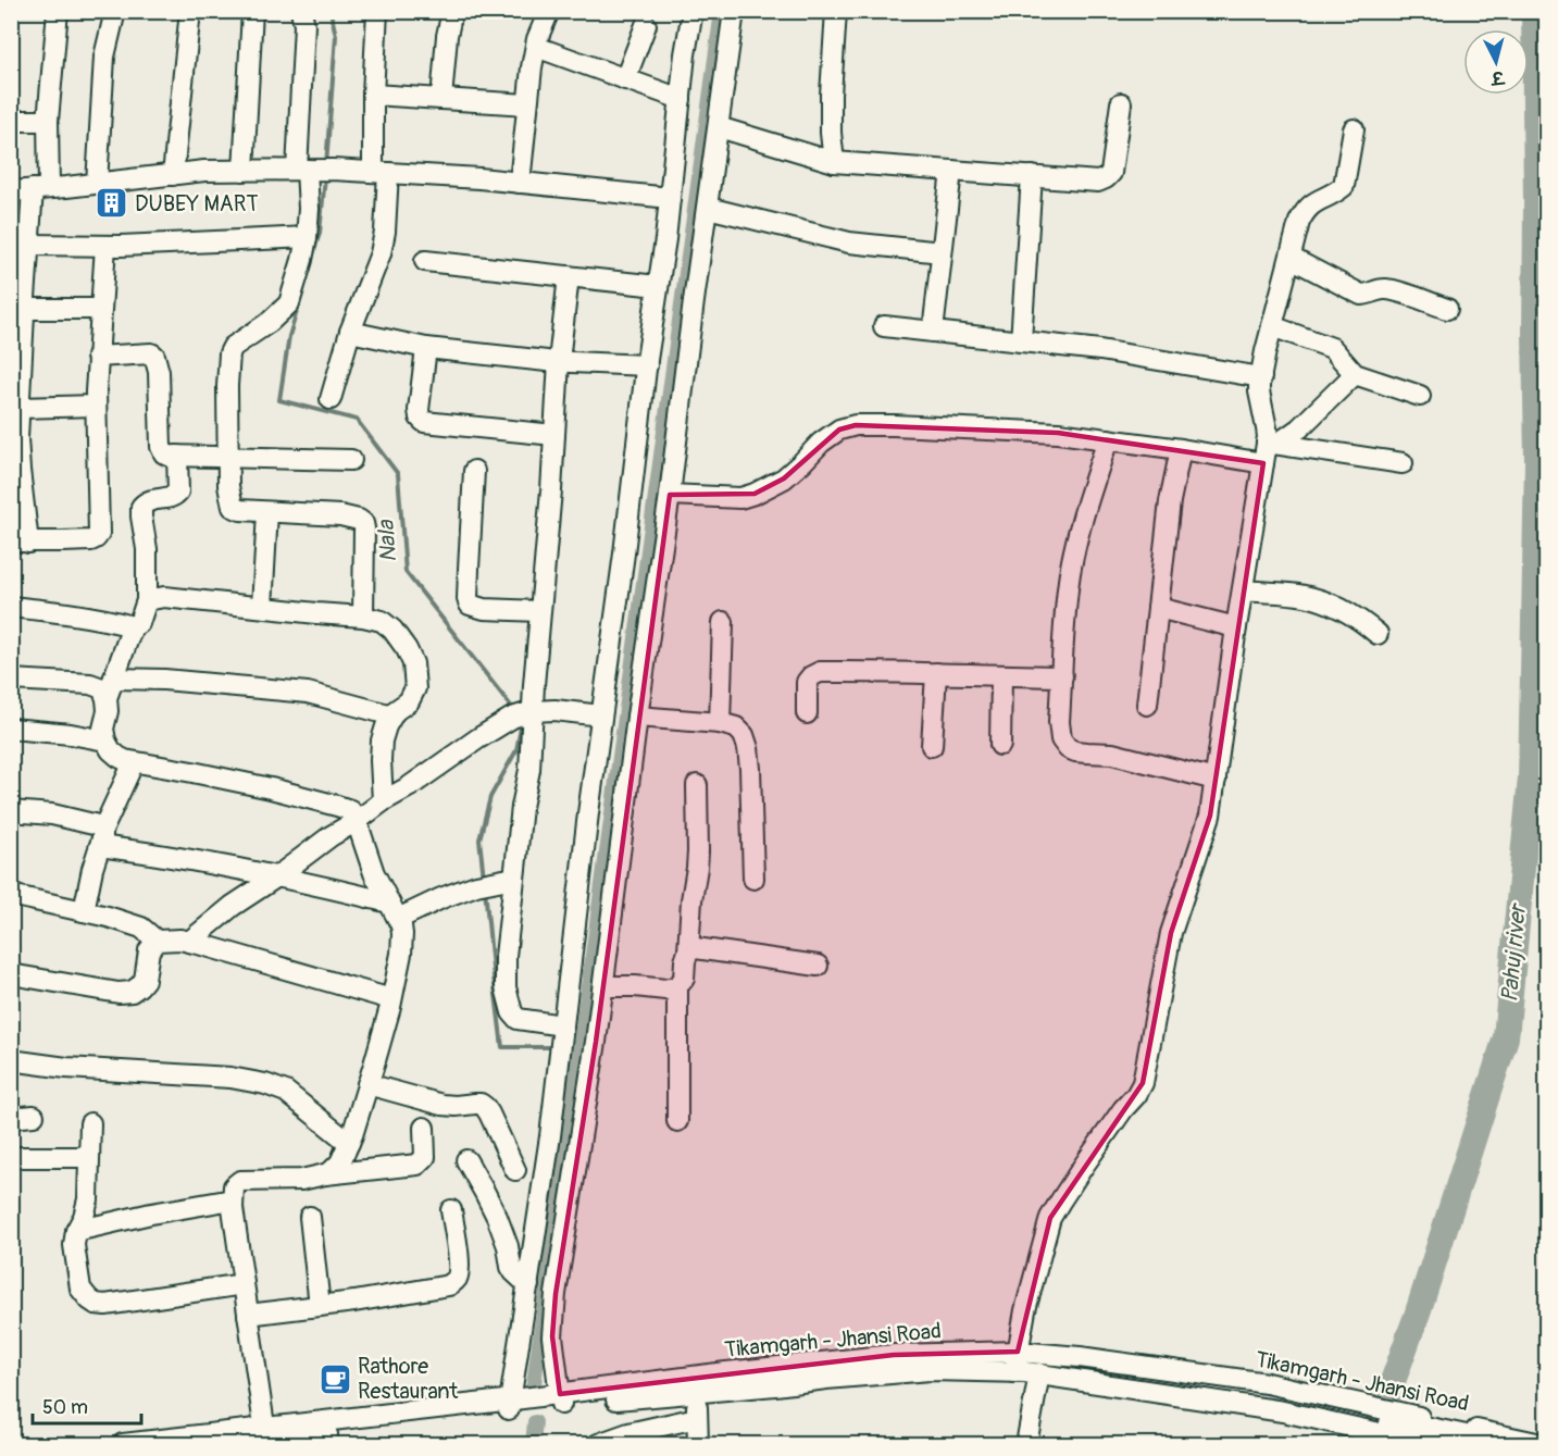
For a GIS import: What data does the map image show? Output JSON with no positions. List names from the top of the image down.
{
  "streets": {
    "street": ["Tikamgarh - Jhansi Road"]
  },
  "water": ["Nala", "Pahuj river"],
  "places": {
    "building": ["DUBEY MART"],
    "cafe": ["Rathore Restaurant"]
  },
  "scale_bar": "50 m",
  "north": "bottom"
}
